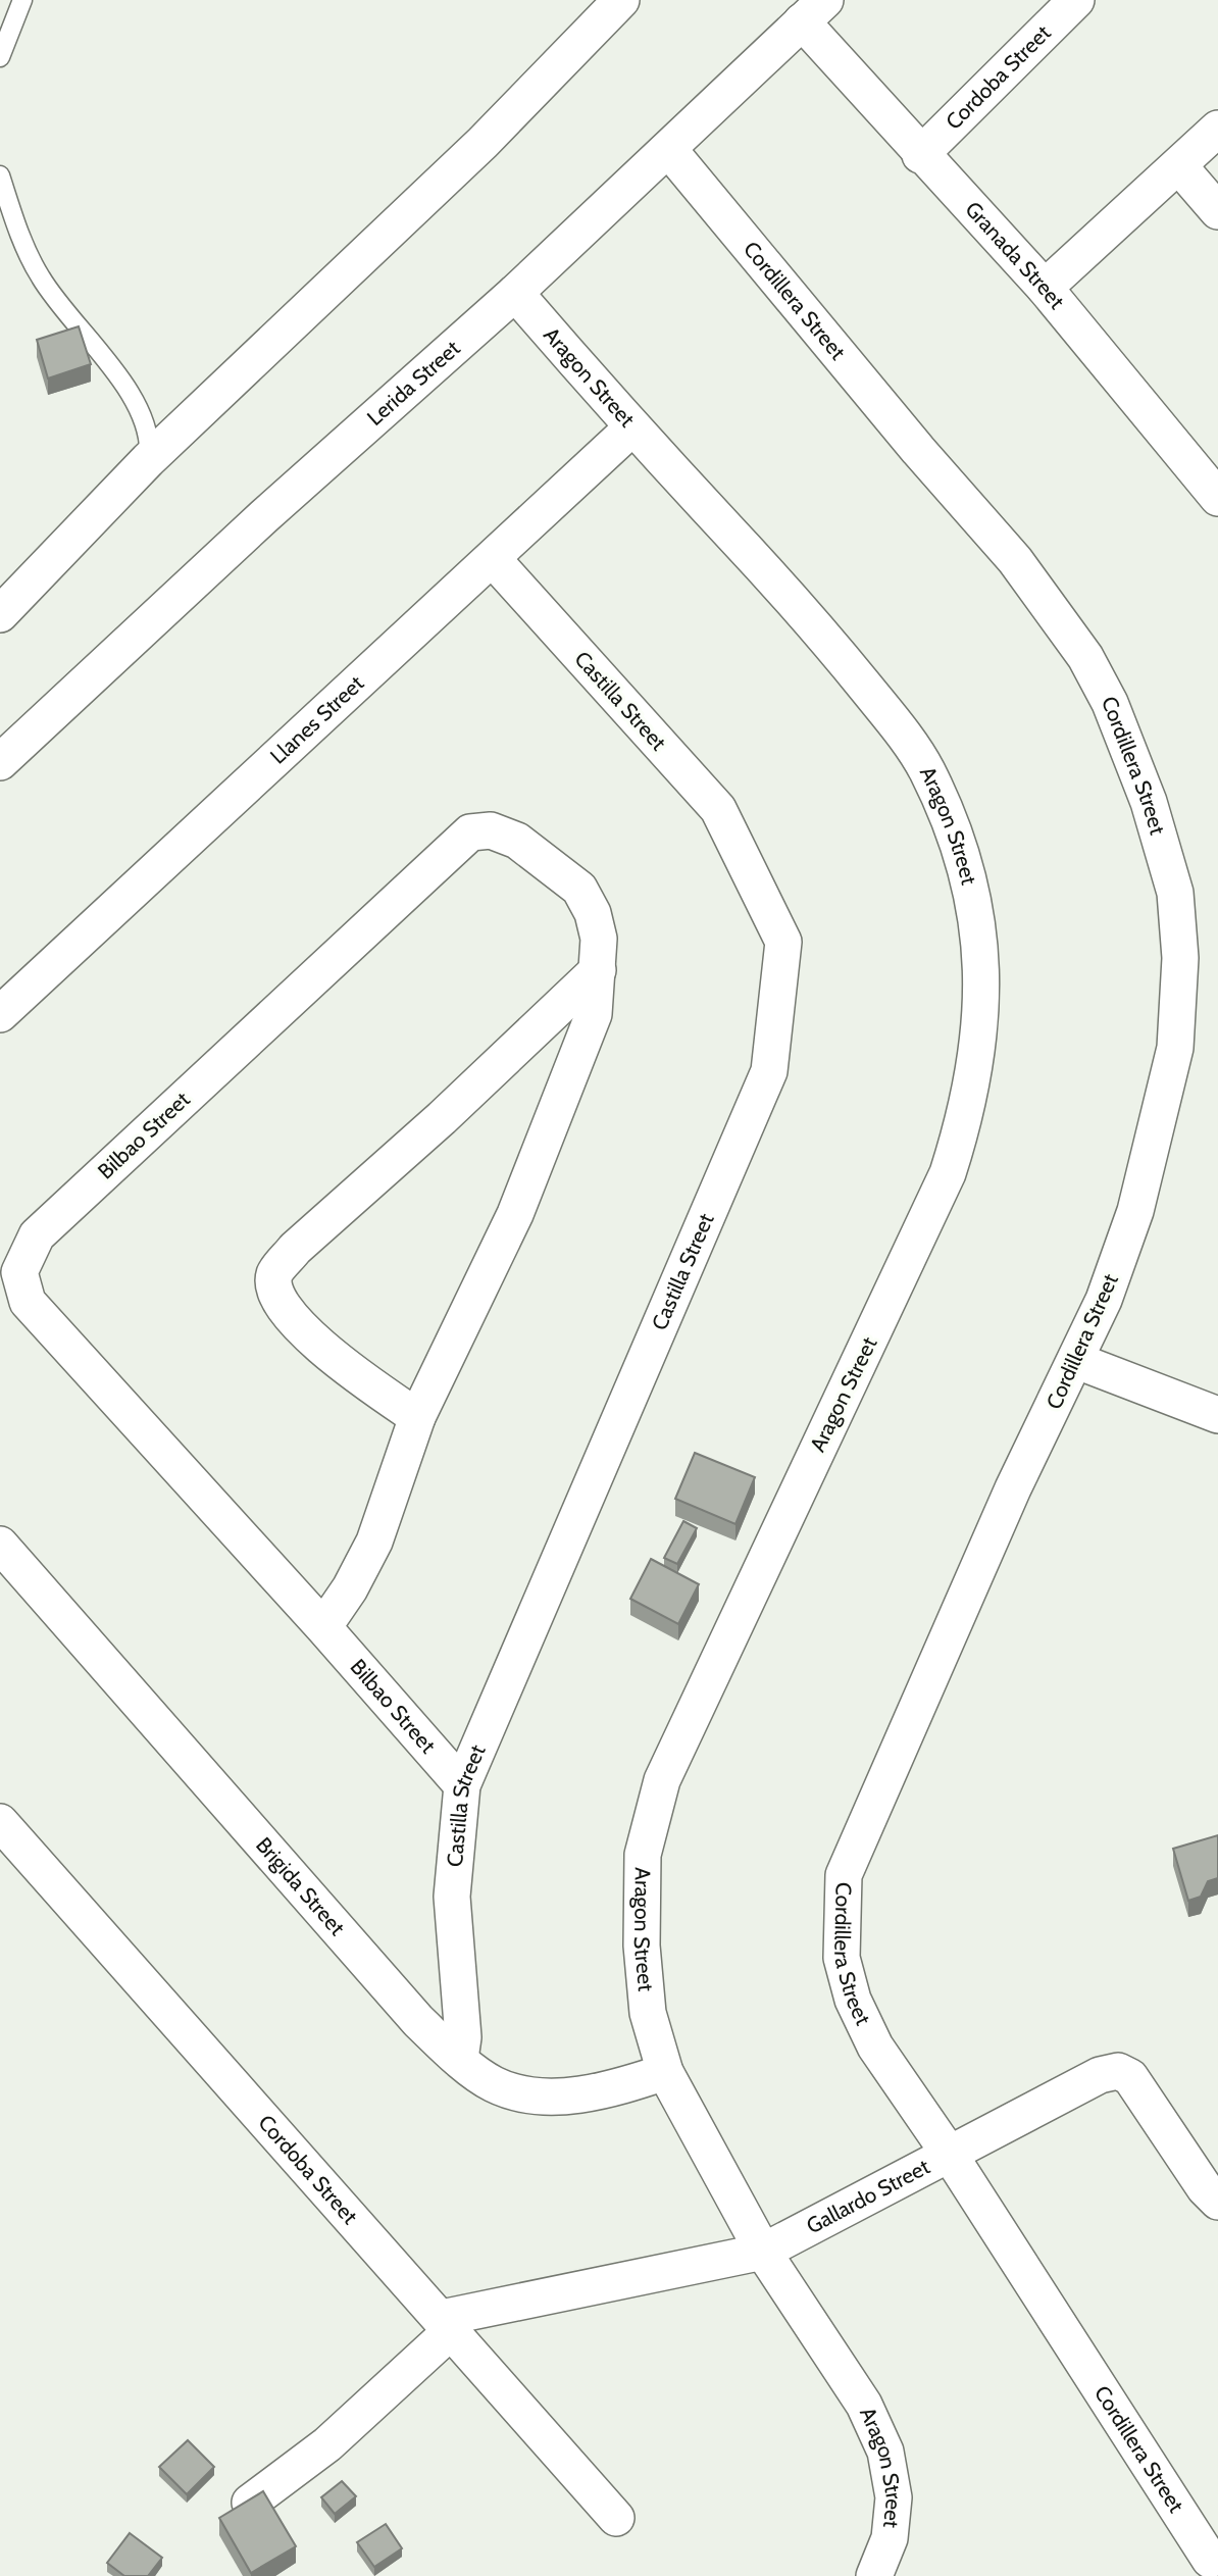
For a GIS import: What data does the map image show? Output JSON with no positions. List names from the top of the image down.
{
  "streets": {
    "street": [
      "Cordoba Street",
      "Granada Street",
      "Cordillera Street",
      "Aragon Street",
      "Lerida Street",
      "Castilla Street",
      "Llanes Street",
      "Bilbao Street",
      "Brigida Street",
      "Gallardo Street"
    ]
  },
  "crossings": [
    ["Cordoba Street", "Granada Street"],
    ["Cordoba Street", "Gallardo Street"],
    ["Granada Street", "Lerida Street"],
    ["Cordillera Street", "Lerida Street"],
    ["Cordillera Street", "Gallardo Street"],
    ["Aragon Street", "Lerida Street"],
    ["Aragon Street", "Llanes Street"],
    ["Aragon Street", "Brigida Street"],
    ["Aragon Street", "Gallardo Street"],
    ["Castilla Street", "Llanes Street"],
    ["Castilla Street", "Bilbao Street"],
    ["Castilla Street", "Brigida Street"]
  ]
}
